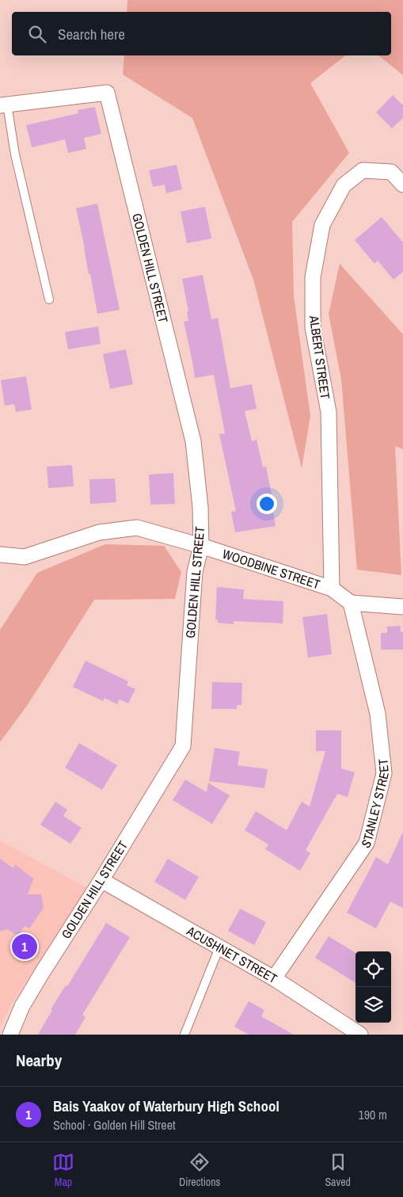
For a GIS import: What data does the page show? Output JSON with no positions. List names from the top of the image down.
{
  "streets": {
    "street": [
      "GOLDEN HILL STREET",
      "ALBERT STREET",
      "WOODBINE STREET",
      "STANLEY STREET",
      "ACUSHNET STREET"
    ]
  },
  "crossings": [
    ["GOLDEN HILL STREET", "WOODBINE STREET"],
    ["GOLDEN HILL STREET", "ACUSHNET STREET"],
    ["ALBERT STREET", "WOODBINE STREET"],
    ["WOODBINE STREET", "STANLEY STREET"],
    ["STANLEY STREET", "ACUSHNET STREET"]
  ],
  "page": {
    "search": "Search here",
    "pins": "1",
    "heading": "Nearby",
    "list": [
      {
        "mark": "1",
        "name": "Bais Yaakov of Waterbury High School",
        "note": "School · Golden Hill Street",
        "value": "190 m"
      }
    ],
    "nav": ["Map", "Directions", "Saved"]
  }
}
